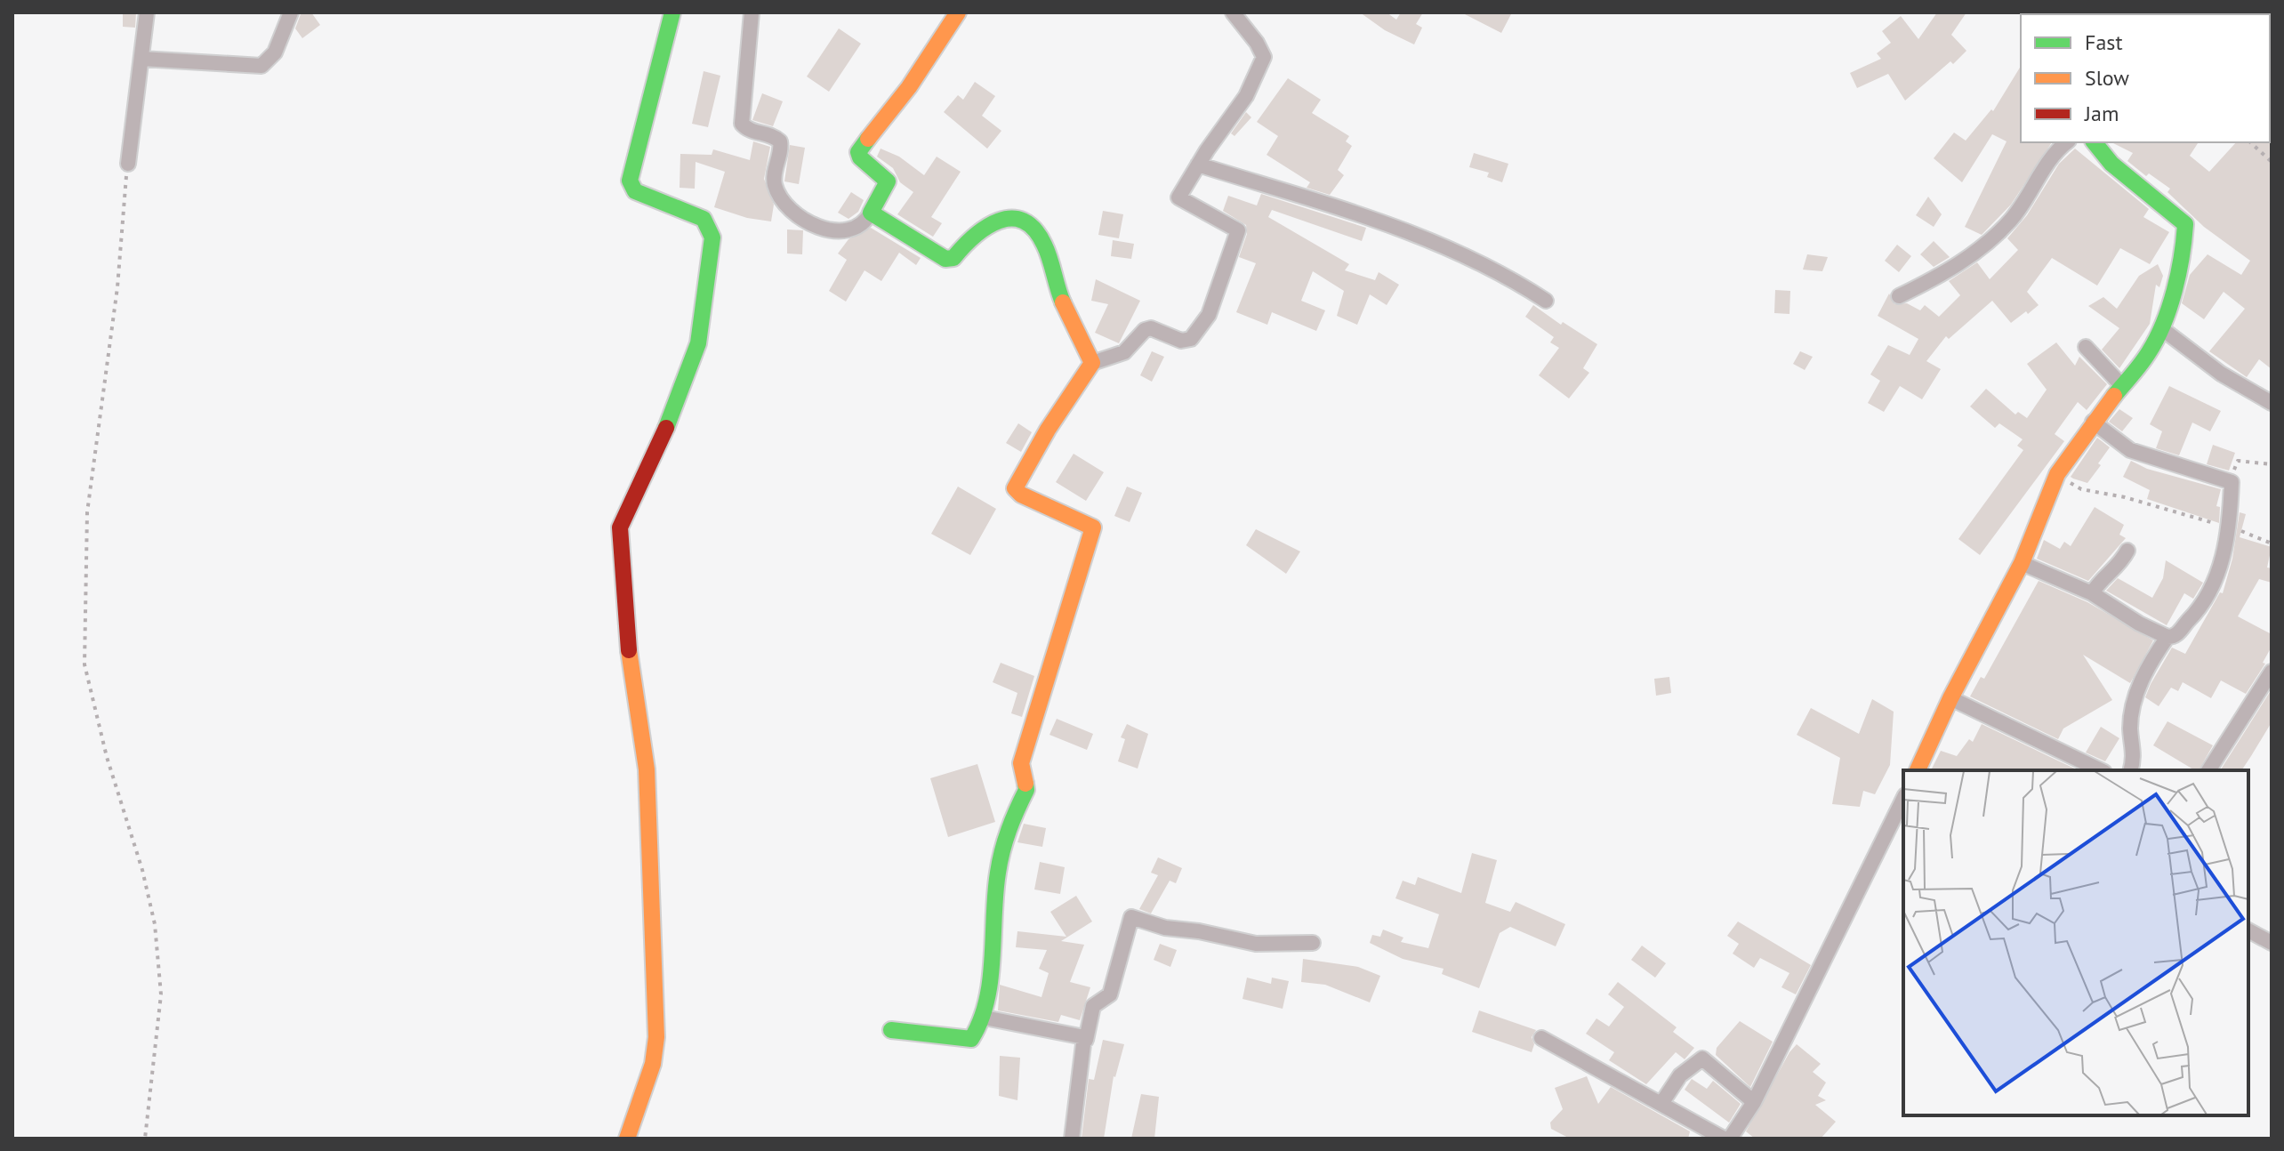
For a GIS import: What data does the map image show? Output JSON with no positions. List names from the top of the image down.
{
  "legend": ["Fast", "Slow", "Jam"]
}
